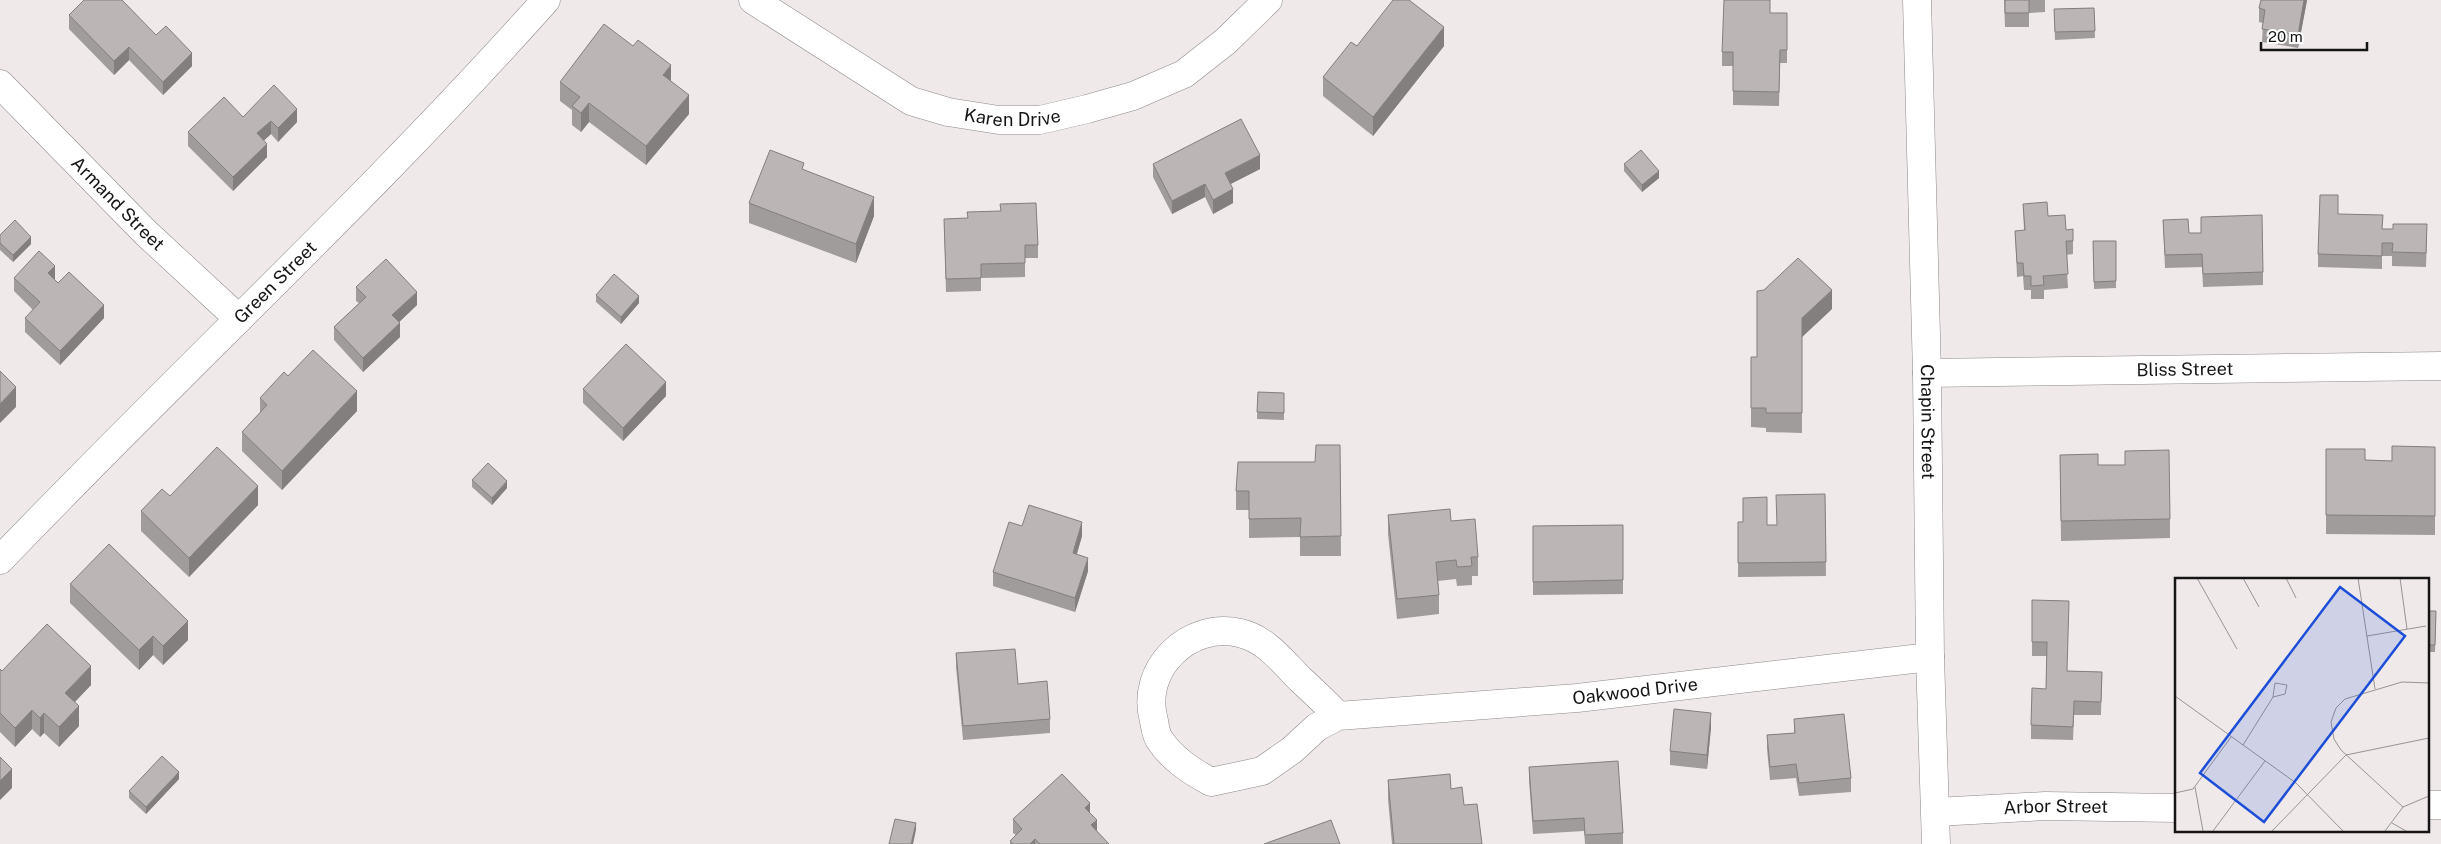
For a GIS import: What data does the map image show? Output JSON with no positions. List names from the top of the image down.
{
  "streets": {
    "street": [
      "Karen Drive",
      "Armand Street",
      "Green Street",
      "Bliss Street",
      "Chapin Street",
      "Oakwood Drive",
      "Arbor Street"
    ]
  },
  "crossings": [
    ["Armand Street", "Green Street"],
    ["Bliss Street", "Chapin Street"],
    ["Chapin Street", "Oakwood Drive"],
    ["Chapin Street", "Arbor Street"]
  ],
  "scale_bar": "20 m"
}
